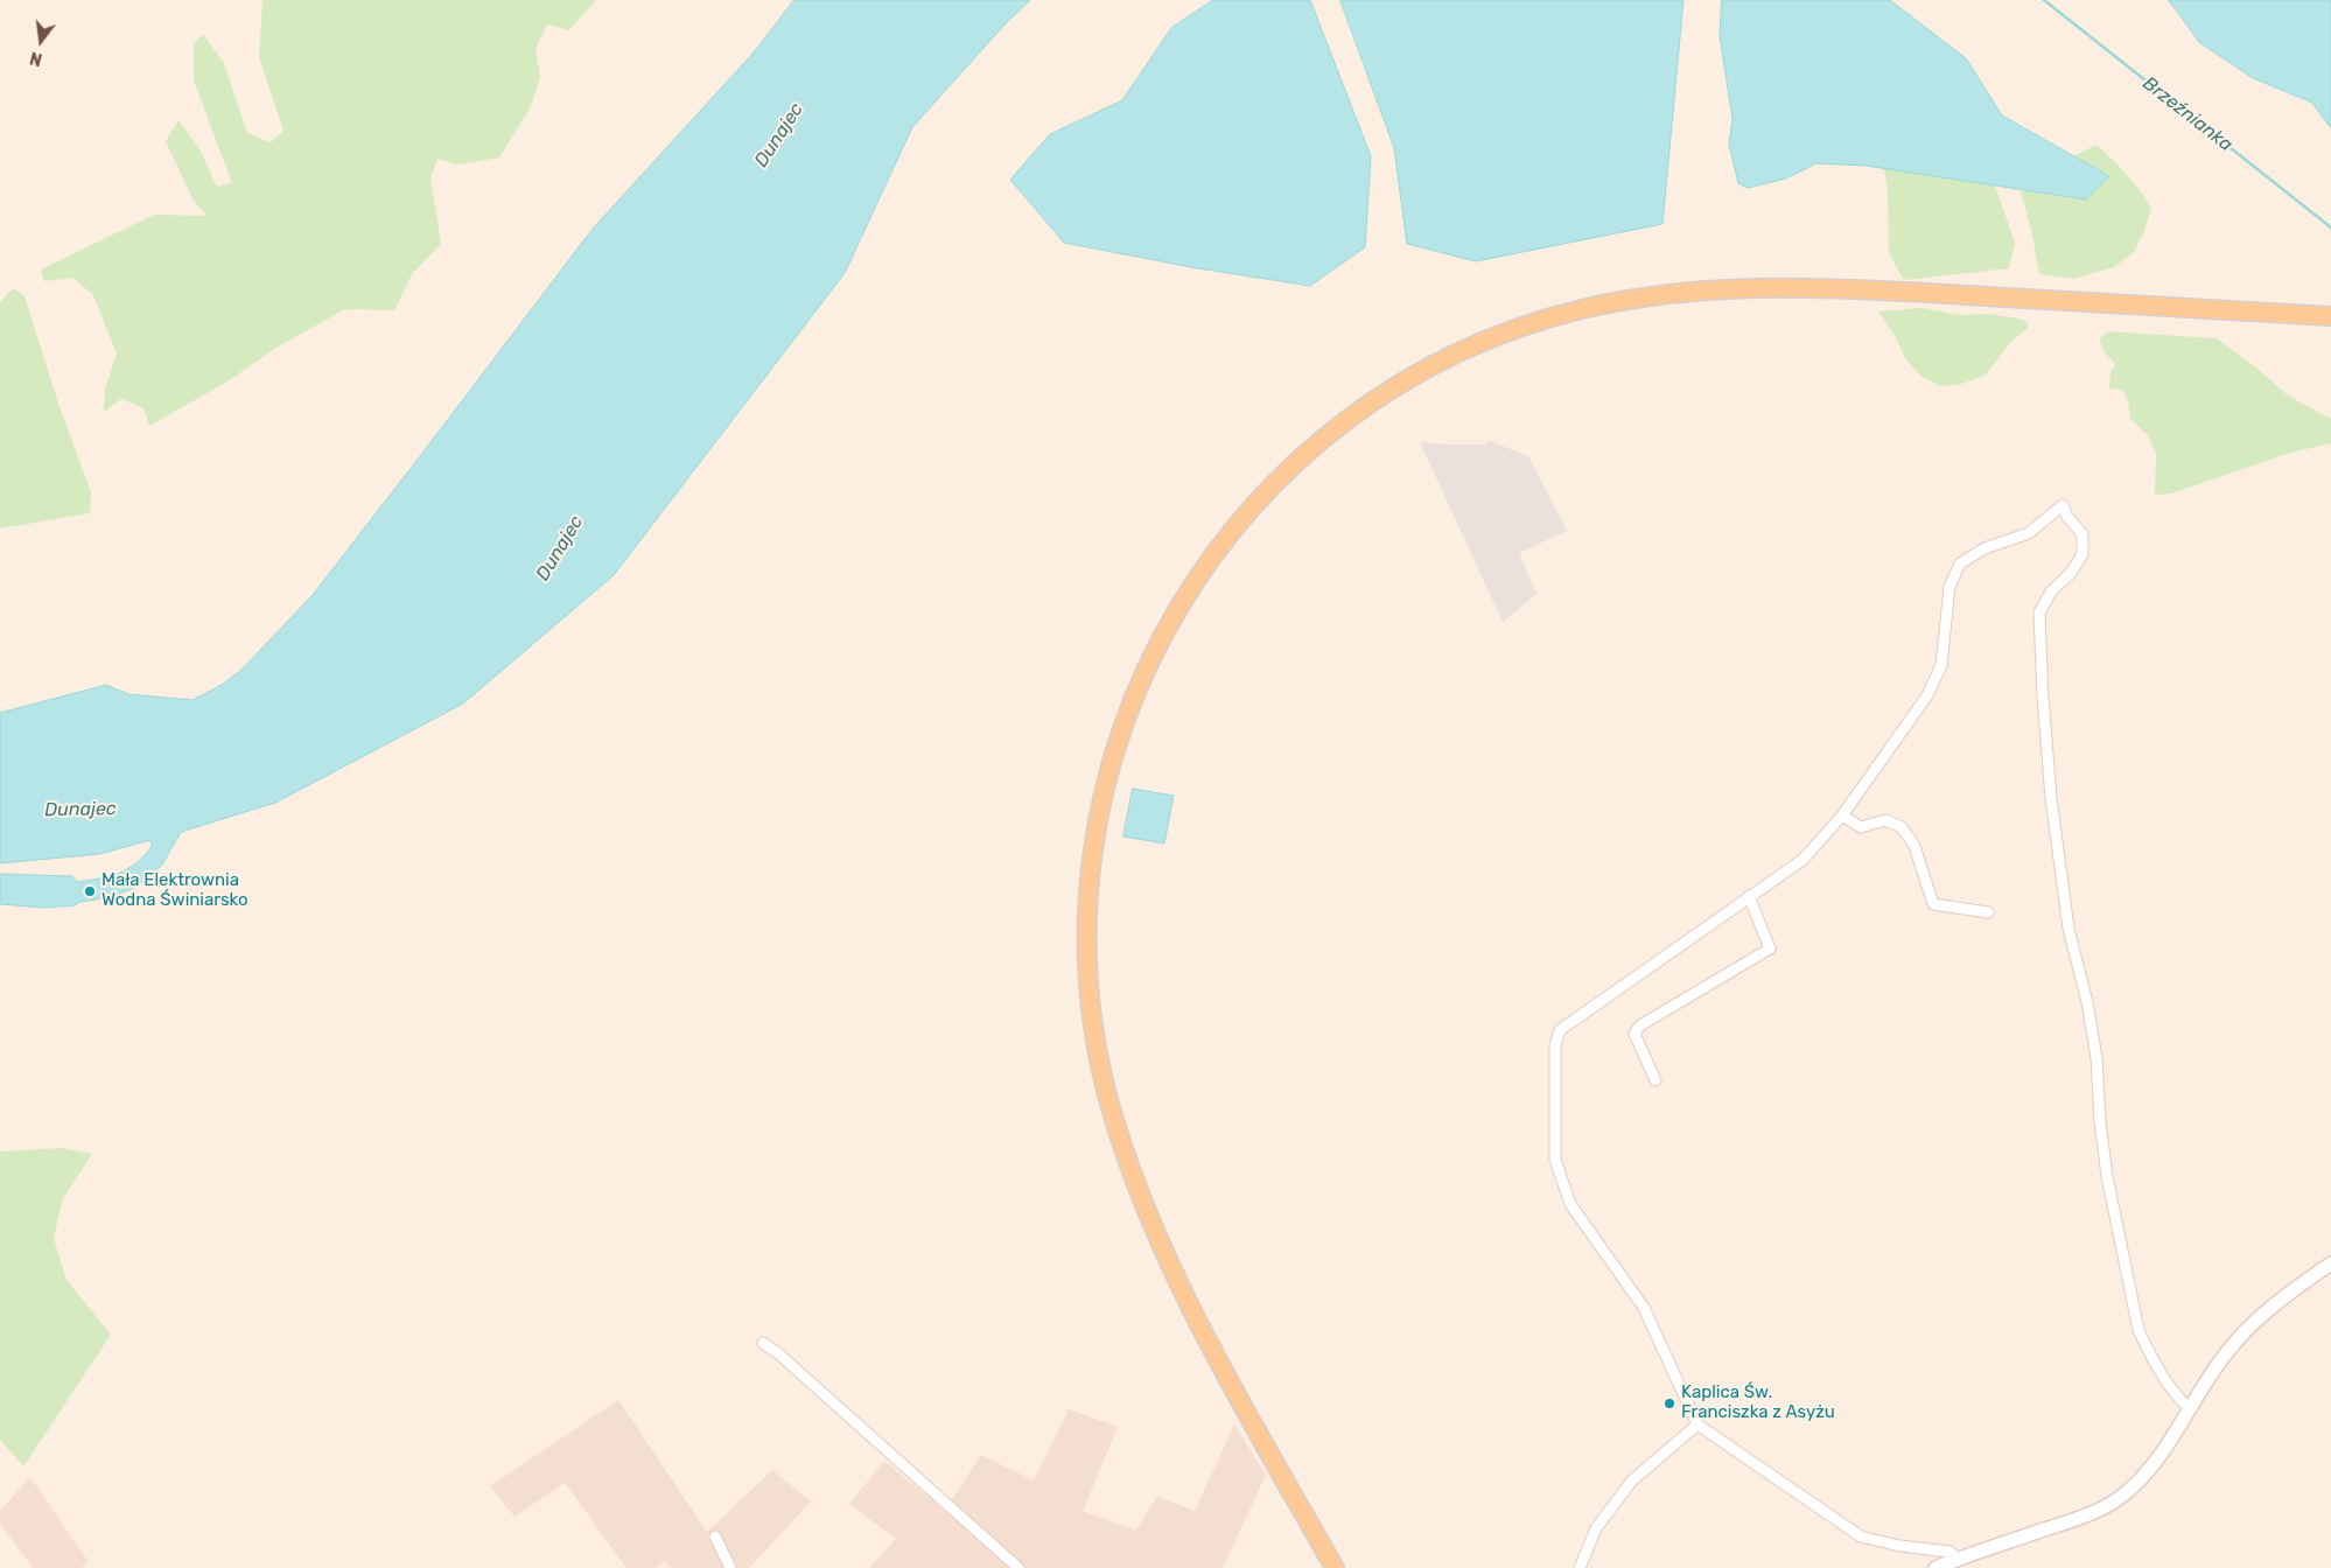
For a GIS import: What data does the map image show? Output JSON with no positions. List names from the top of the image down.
{
  "water": ["Brzeźnianka", "Dunajec"],
  "places": ["Mała Elektrownia Wodna Świniarsko", "Kaplica Św. Franciszka z Asyżu"],
  "north": "bottom"
}
